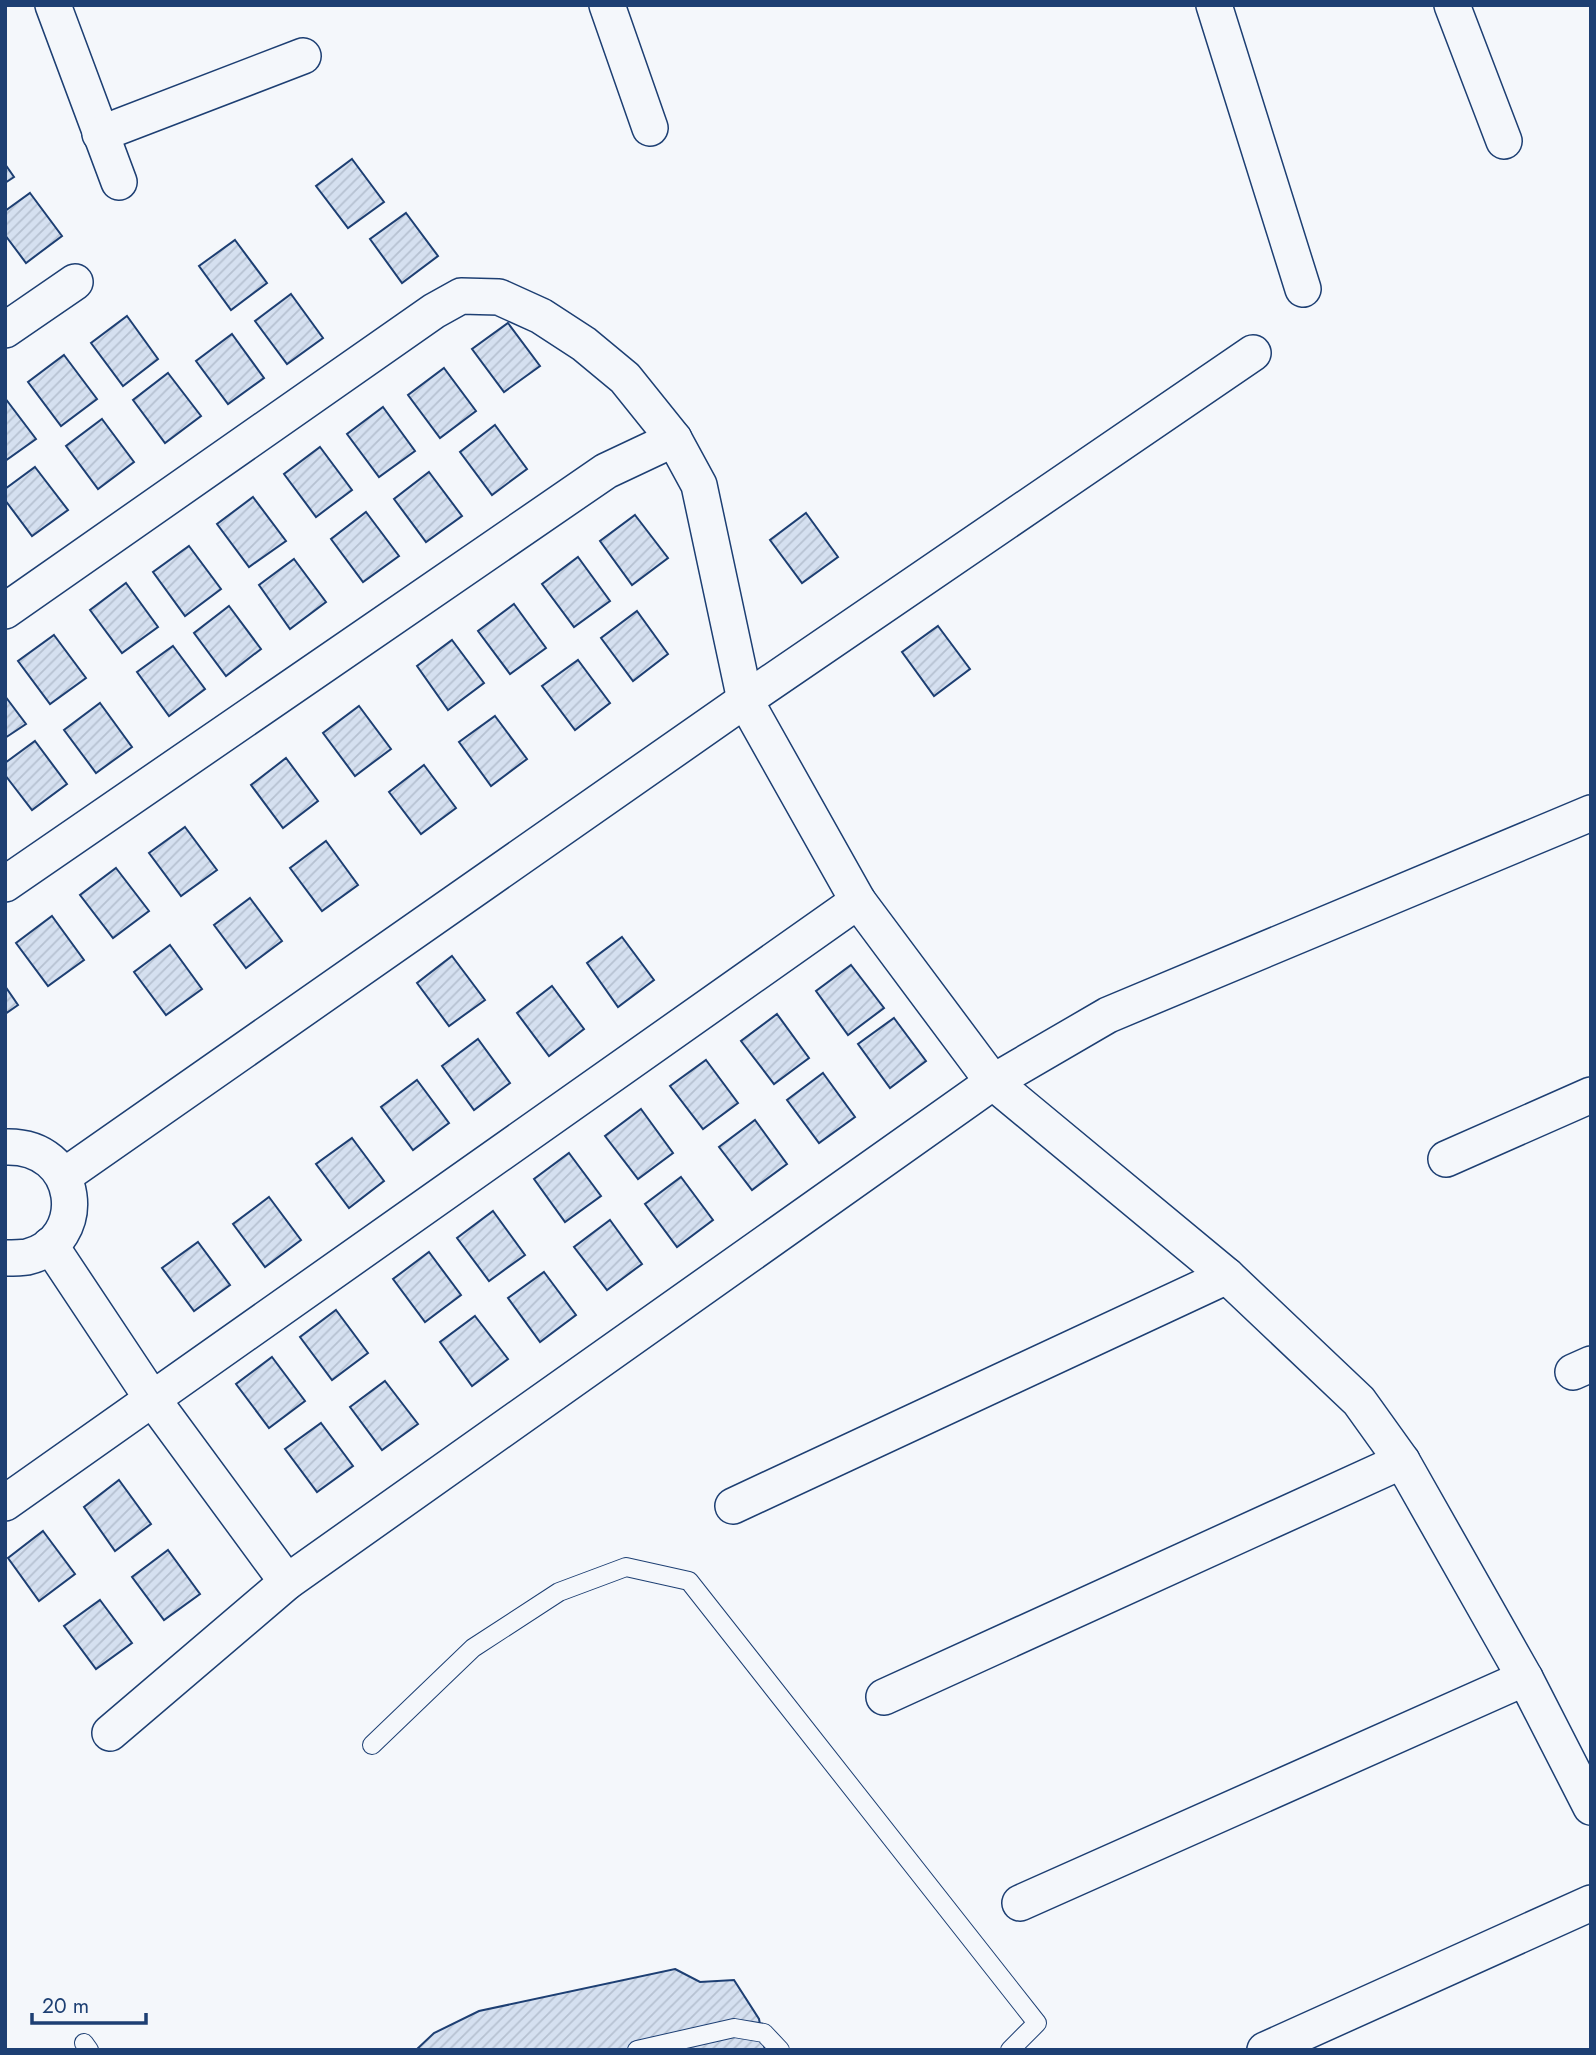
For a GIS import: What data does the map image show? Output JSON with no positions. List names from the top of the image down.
{
  "scale_bar": "20 m"
}
